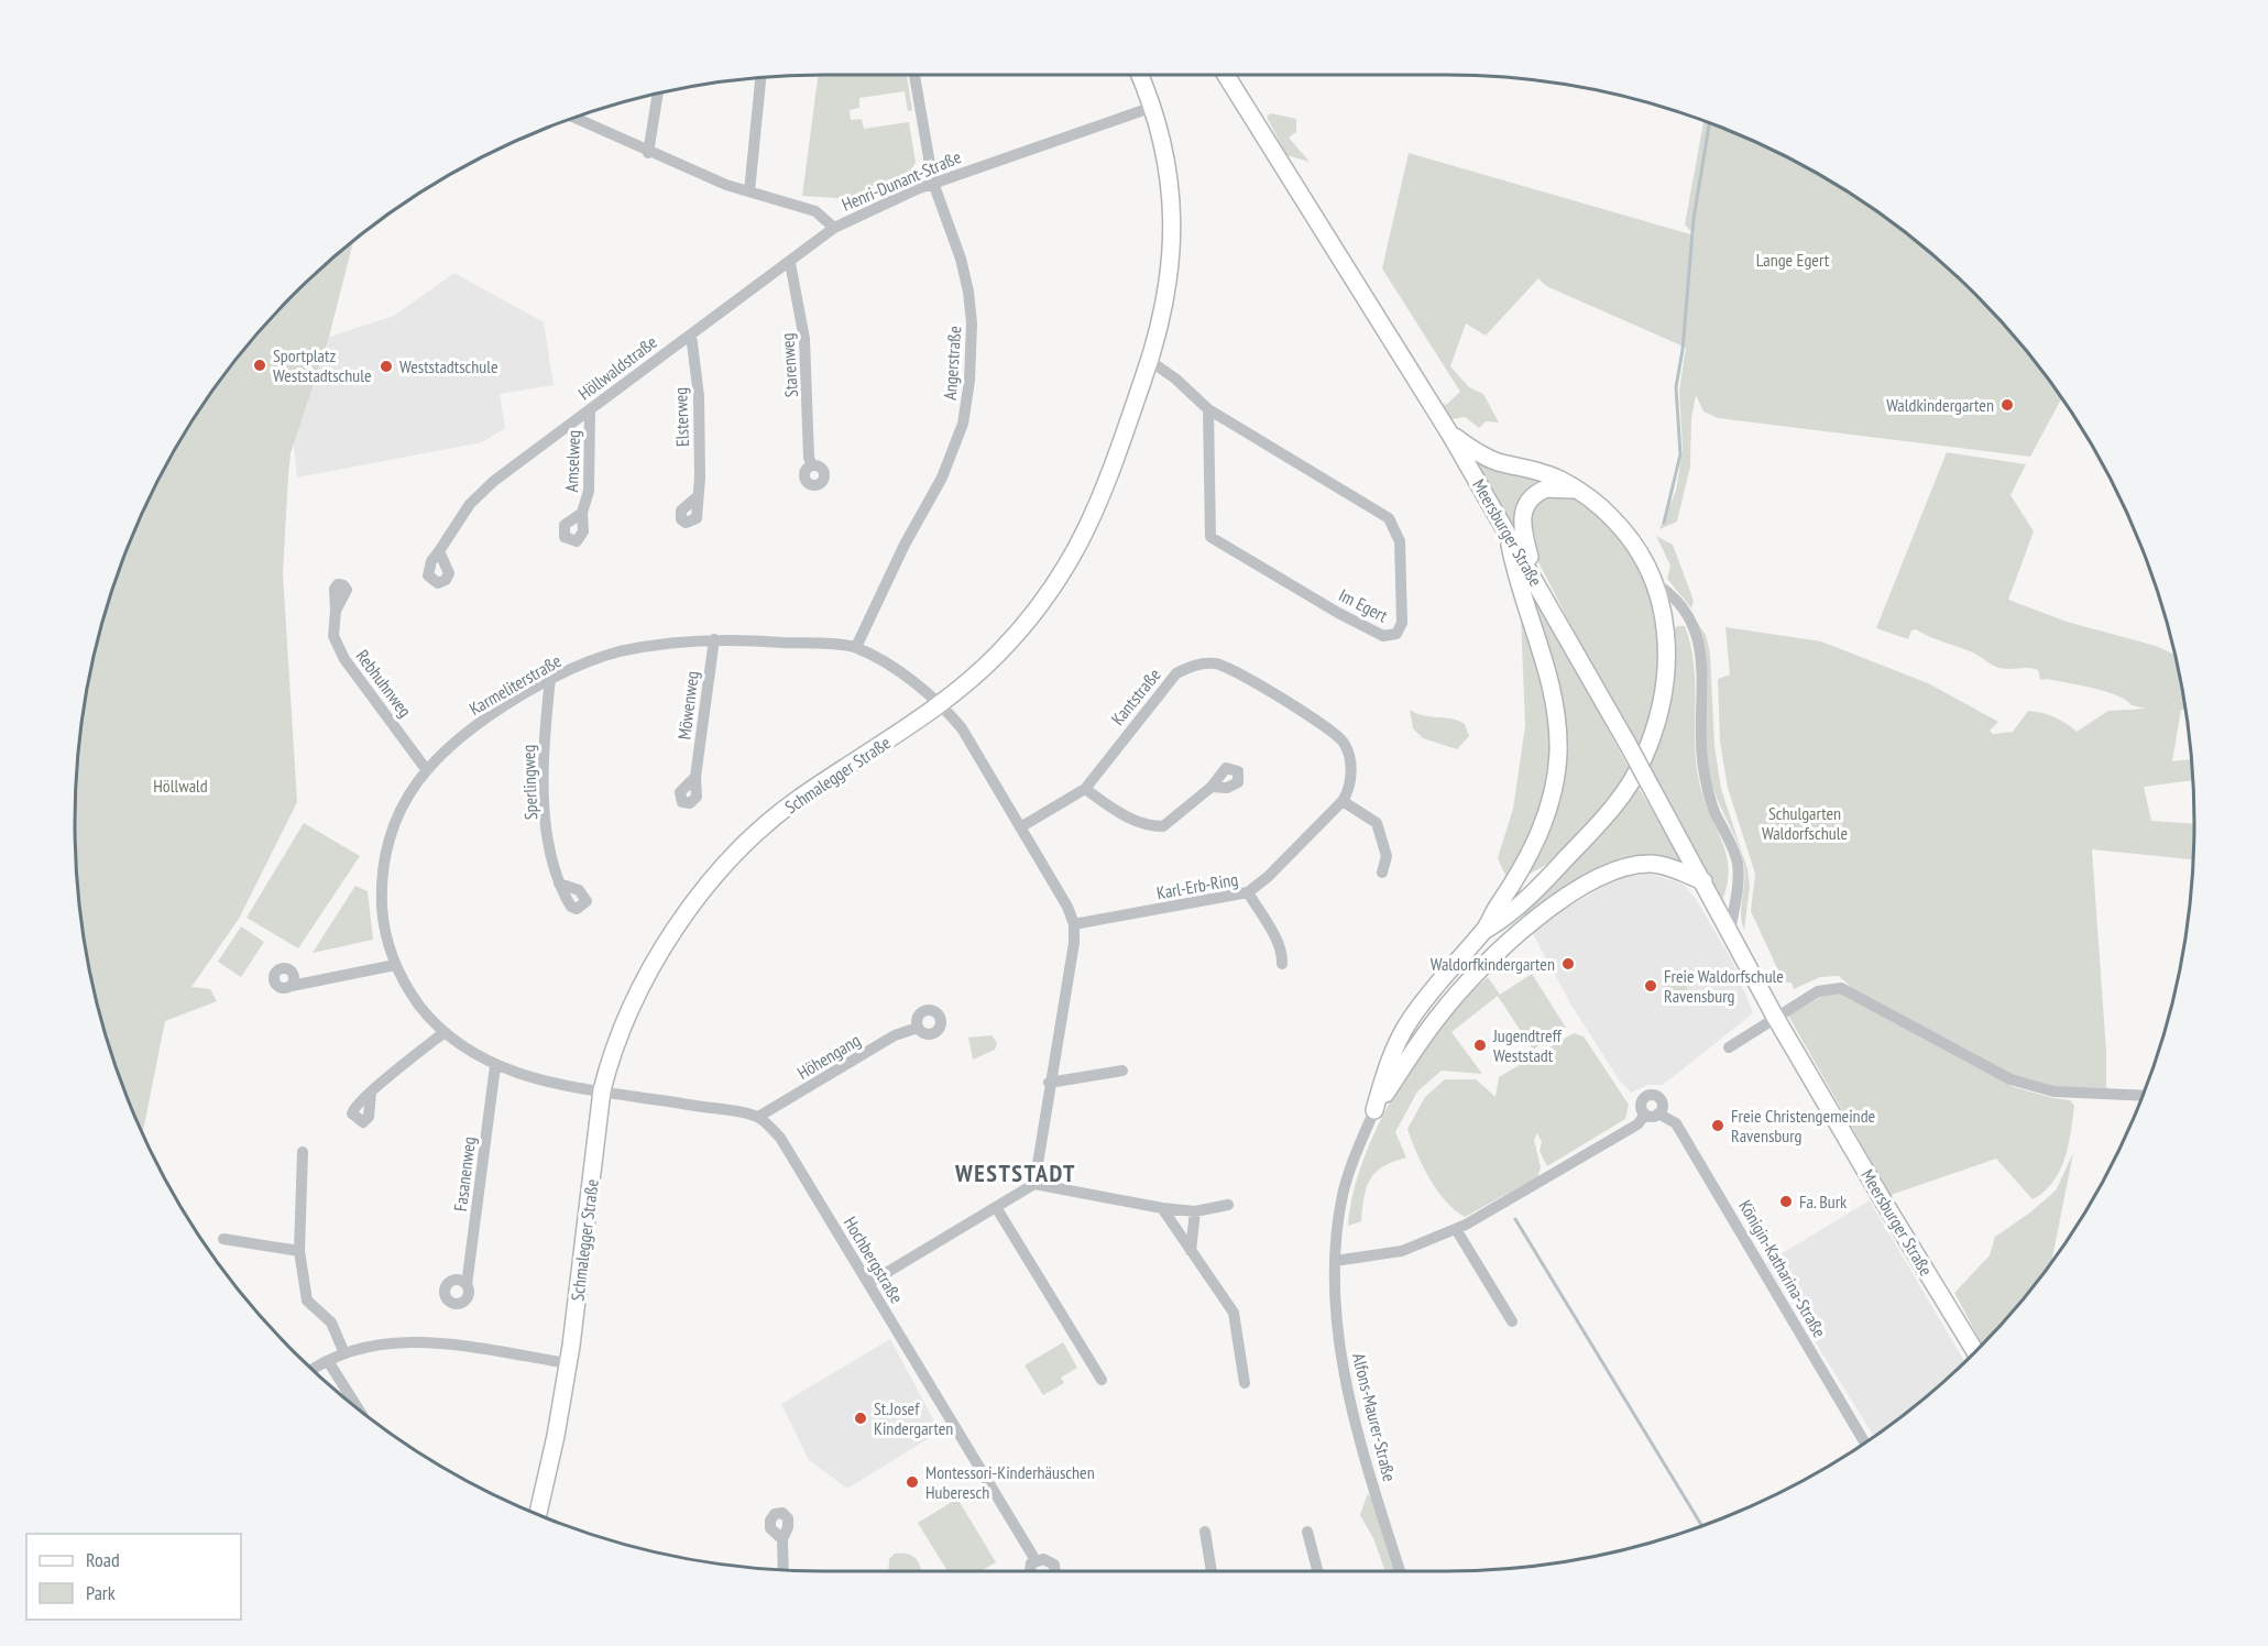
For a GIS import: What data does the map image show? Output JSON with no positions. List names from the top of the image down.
{
  "streets": {
    "street": [
      "Henri-Dunant-Straße",
      "Angerstraße",
      "Starenweg",
      "Höllwaldstraße",
      "Elsterweg",
      "Amselweg",
      "Meersburger Straße",
      "Im Egert",
      "Rebhuhnweg",
      "Karmeliterstraße",
      "Kantstraße",
      "Möwenweg",
      "Schmalegger Straße",
      "Sperlingweg",
      "Karl-Erb-Ring",
      "Höhengang",
      "Fasanenweg",
      "Hochbergstraße",
      "Königin-Katharina-Straße",
      "Alfons-Maurer-Straße"
    ]
  },
  "crossings": [
    ["Henri-Dunant-Straße", "Angerstraße"],
    ["Henri-Dunant-Straße", "Höllwaldstraße"],
    ["Henri-Dunant-Straße", "Schmalegger Straße"],
    ["Angerstraße", "Karmeliterstraße"],
    ["Starenweg", "Höllwaldstraße"],
    ["Höllwaldstraße", "Elsterweg"],
    ["Höllwaldstraße", "Amselweg"],
    ["Im Egert", "Schmalegger Straße"],
    ["Rebhuhnweg", "Karmeliterstraße"],
    ["Karmeliterstraße", "Möwenweg"],
    ["Karmeliterstraße", "Schmalegger Straße"],
    ["Karmeliterstraße", "Sperlingweg"],
    ["Karmeliterstraße", "Fasanenweg"],
    ["Kantstraße", "Karl-Erb-Ring"],
    ["Höhengang", "Hochbergstraße"]
  ],
  "districts": ["WESTSTADT"],
  "parks": ["Lange Egert", "Höllwald", "Schulgarten Waldorfschule"],
  "places": [
    "Sportplatz Weststadtschule",
    "Weststadtschule",
    "Waldkindergarten",
    "Waldorfkindergarten",
    "Freie Waldorfschule Ravensburg",
    "Jugendtreff Weststadt",
    "Freie Christengemeinde Ravensburg",
    "Fa. Burk",
    "St.Josef Kindergarten",
    "Montessori-Kinderhäuschen Huberesch"
  ],
  "legend": ["Road", "Park"]
}
